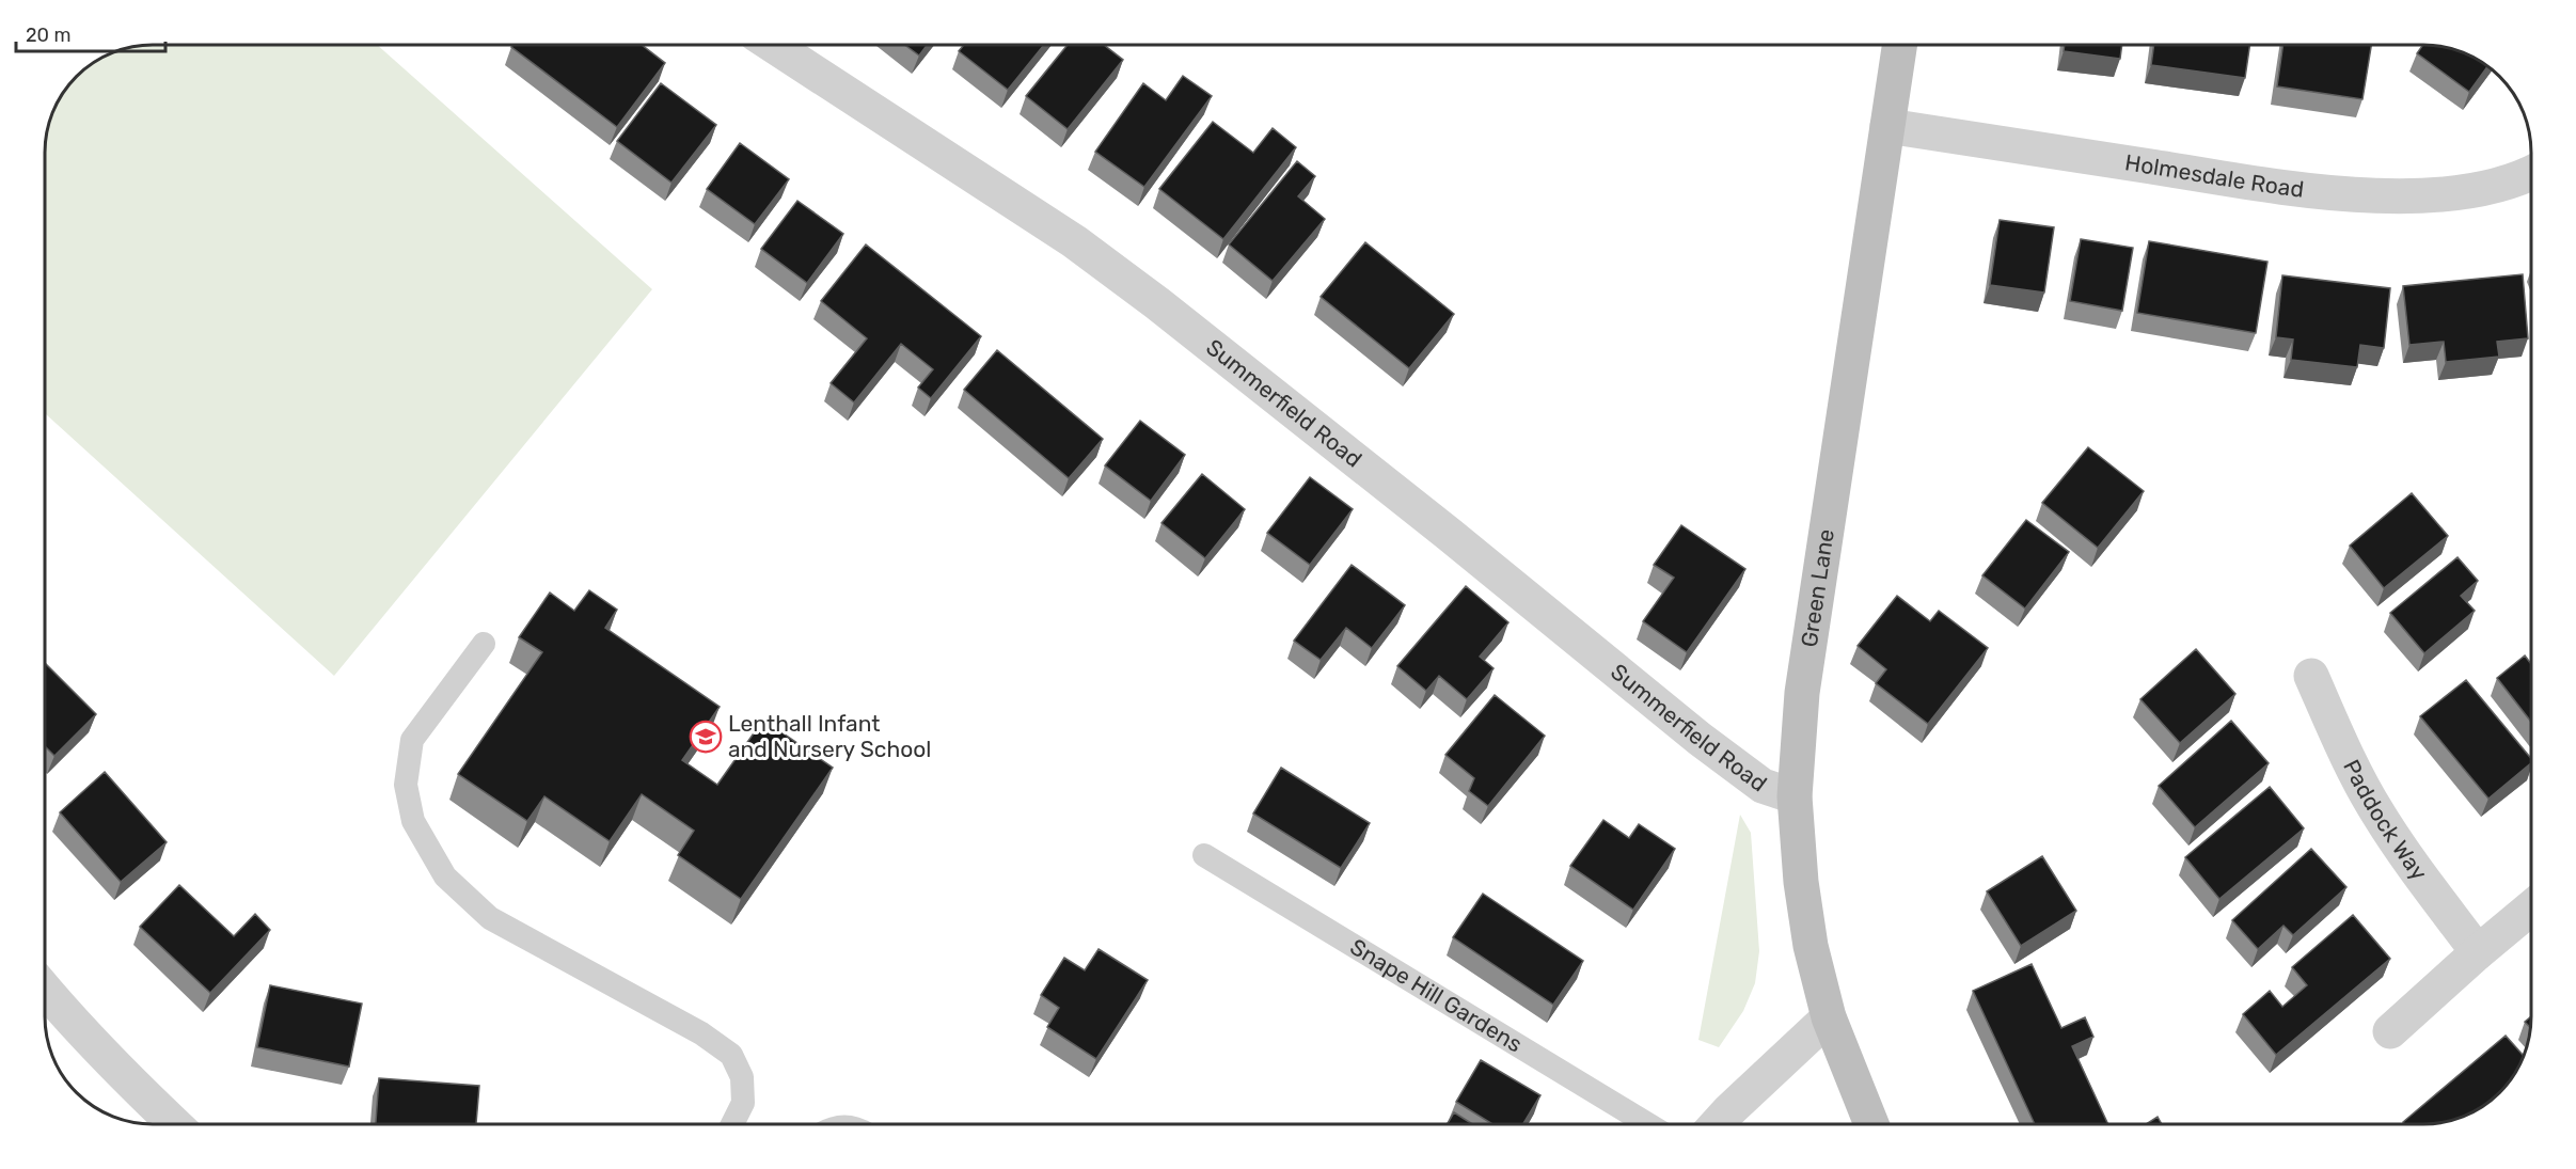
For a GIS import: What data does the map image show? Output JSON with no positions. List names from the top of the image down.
{
  "streets": {
    "main road": ["Green Lane"],
    "street": ["Holmesdale Road", "Summerfield Road", "Paddock Way"],
    "lane": ["Snape Hill Gardens"]
  },
  "crossings": [
    ["Holmesdale Road", "Green Lane"],
    ["Summerfield Road", "Green Lane"]
  ],
  "places": {
    "school or university": ["Lenthall Infant and Nursery School"]
  },
  "scale_bar": "20 m"
}
